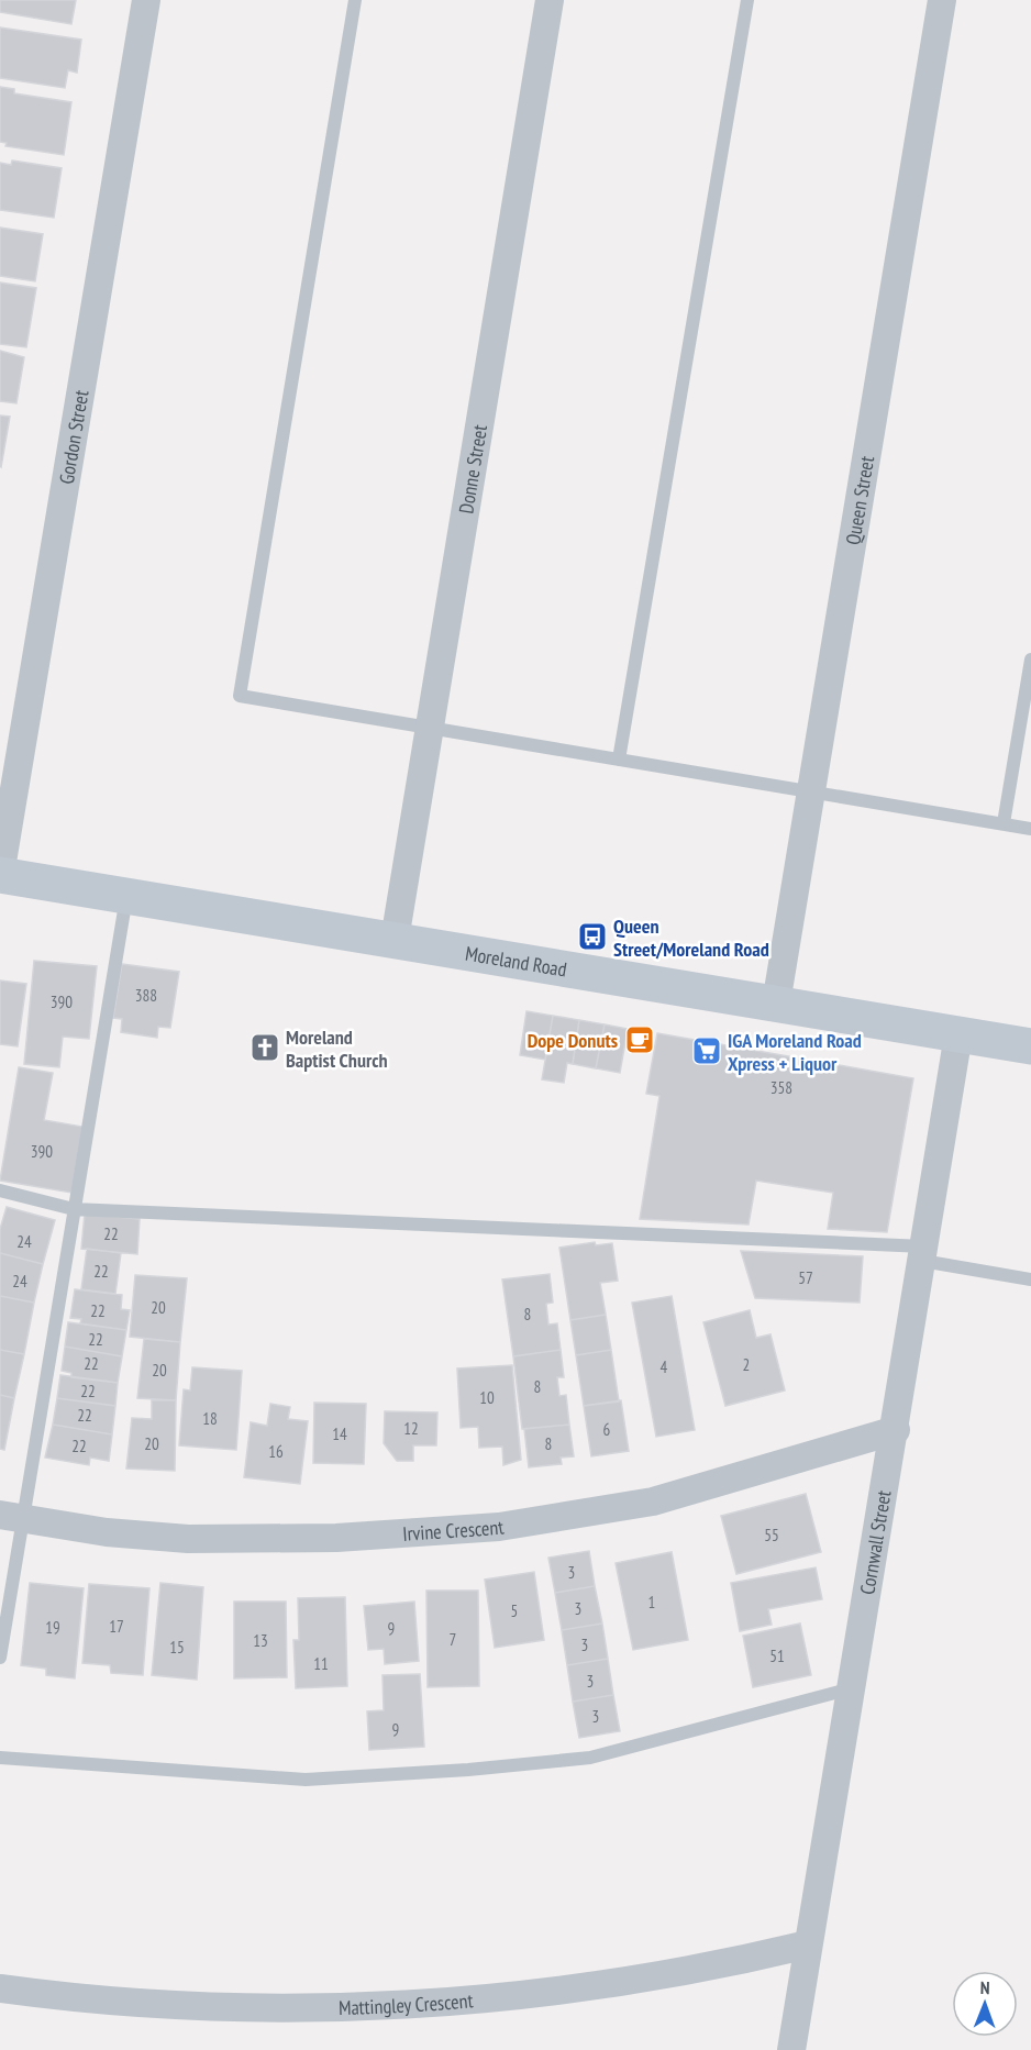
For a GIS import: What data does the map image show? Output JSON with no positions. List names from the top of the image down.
{
  "streets": {
    "main road": ["Moreland Road"],
    "street": [
      "Gordon Street",
      "Donne Street",
      "Queen Street",
      "Irvine Crescent",
      "Cornwall Street",
      "Mattingley Crescent"
    ]
  },
  "crossings": [
    ["Gordon Street", "Moreland Road"],
    ["Donne Street", "Moreland Road"],
    ["Queen Street", "Moreland Road"],
    ["Moreland Road", "Cornwall Street"],
    ["Irvine Crescent", "Cornwall Street"],
    ["Cornwall Street", "Mattingley Crescent"]
  ],
  "places": {
    "bus stop": ["Queen Street/Moreland Road"],
    "cafe": ["Dope Donuts"],
    "church": ["Moreland Baptist Church"],
    "supermarket": ["IGA Moreland Road Xpress + Liquor"]
  },
  "house_numbers": [
    "388",
    "390",
    "358",
    "390",
    "22",
    "24",
    "22",
    "57",
    "24",
    "20",
    "22",
    "8",
    "22",
    "22",
    "2",
    "4",
    "20",
    "8",
    "22",
    "10",
    "22",
    "18",
    "12",
    "6",
    "14",
    "20",
    "8",
    "22",
    "16",
    "55",
    "3",
    "1",
    "3",
    "5",
    "17",
    "19",
    "9",
    "7",
    "13",
    "3",
    "15",
    "51",
    "11",
    "3",
    "3",
    "9"
  ],
  "north": "top"
}
